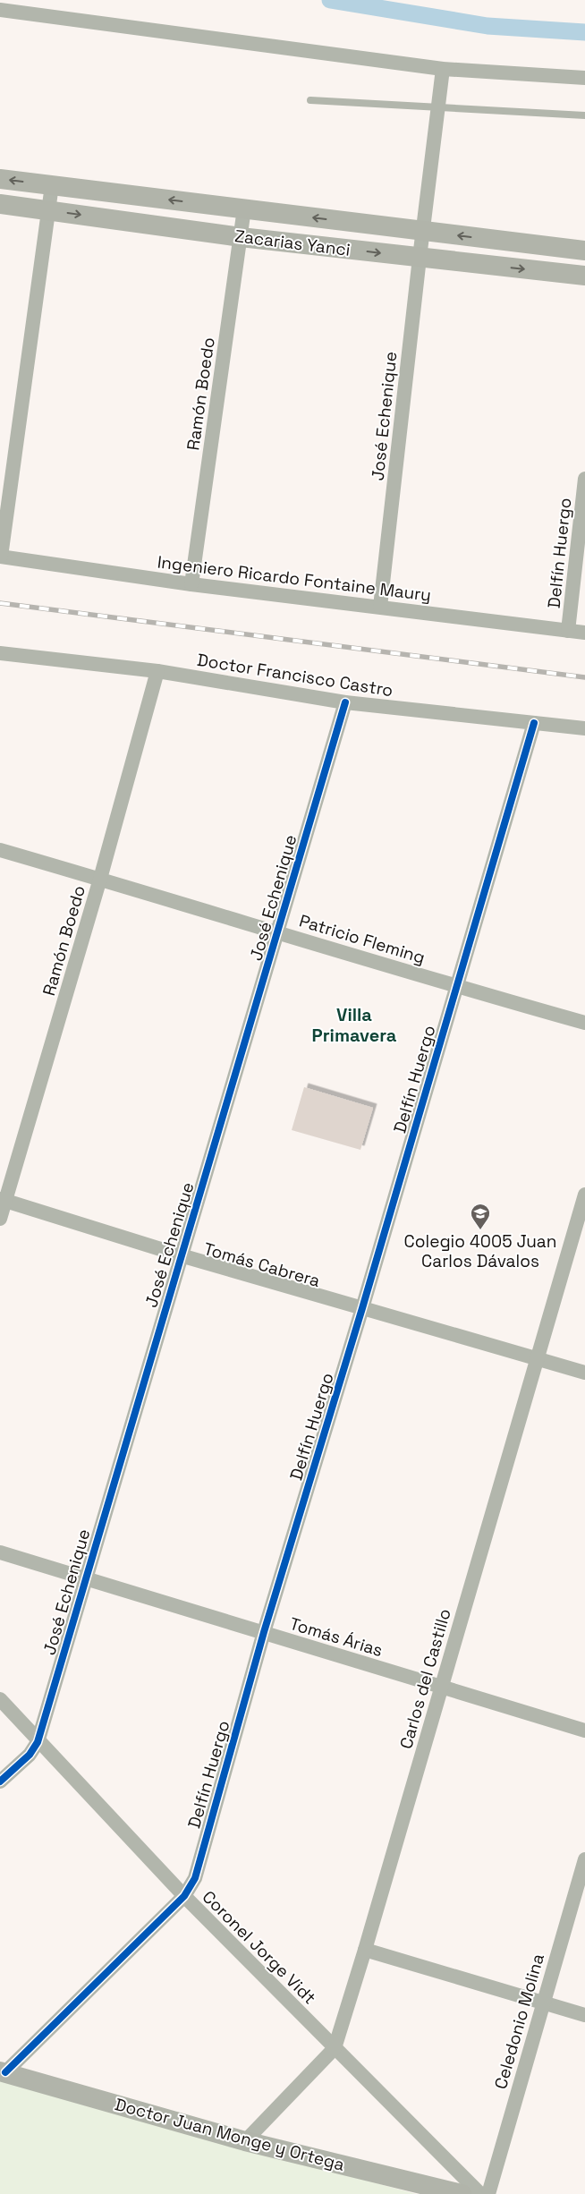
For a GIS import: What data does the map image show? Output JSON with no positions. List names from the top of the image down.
{
  "streets": {
    "street": [
      "Zacarias Yanci",
      "Ramón Boedo",
      "José Echenique",
      "Delfín Huergo",
      "Ingeniero Ricardo Fontaine Maury",
      "Doctor Francisco Castro",
      "Patricio Fleming",
      "Tomás Cabrera",
      "Tomás Árias",
      "Carlos del Castillo",
      "Coronel Jorge Vidt",
      "Celedonio Molina",
      "Doctor Juan Monge y Ortega"
    ]
  },
  "crossings": [
    ["Zacarias Yanci", "Ramón Boedo"],
    ["Zacarias Yanci", "José Echenique"],
    ["Ramón Boedo", "Ingeniero Ricardo Fontaine Maury"],
    ["Ramón Boedo", "Doctor Francisco Castro"],
    ["Ramón Boedo", "Patricio Fleming"],
    ["Ramón Boedo", "Tomás Cabrera"],
    ["José Echenique", "Ingeniero Ricardo Fontaine Maury"],
    ["José Echenique", "Doctor Francisco Castro"],
    ["José Echenique", "Patricio Fleming"],
    ["José Echenique", "Tomás Cabrera"],
    ["José Echenique", "Tomás Árias"],
    ["José Echenique", "Coronel Jorge Vidt"],
    ["Delfín Huergo", "Ingeniero Ricardo Fontaine Maury"],
    ["Delfín Huergo", "Doctor Francisco Castro"],
    ["Delfín Huergo", "Patricio Fleming"],
    ["Delfín Huergo", "Tomás Cabrera"],
    ["Delfín Huergo", "Tomás Árias"],
    ["Delfín Huergo", "Coronel Jorge Vidt"],
    ["Delfín Huergo", "Doctor Juan Monge y Ortega"],
    ["Tomás Cabrera", "Carlos del Castillo"],
    ["Tomás Árias", "Carlos del Castillo"],
    ["Carlos del Castillo", "Coronel Jorge Vidt"],
    ["Carlos del Castillo", "Doctor Juan Monge y Ortega"]
  ],
  "districts": ["Villa Primavera"],
  "places": {
    "school or university": ["Colegio 4005 Juan Carlos Dávalos"]
  }
}
